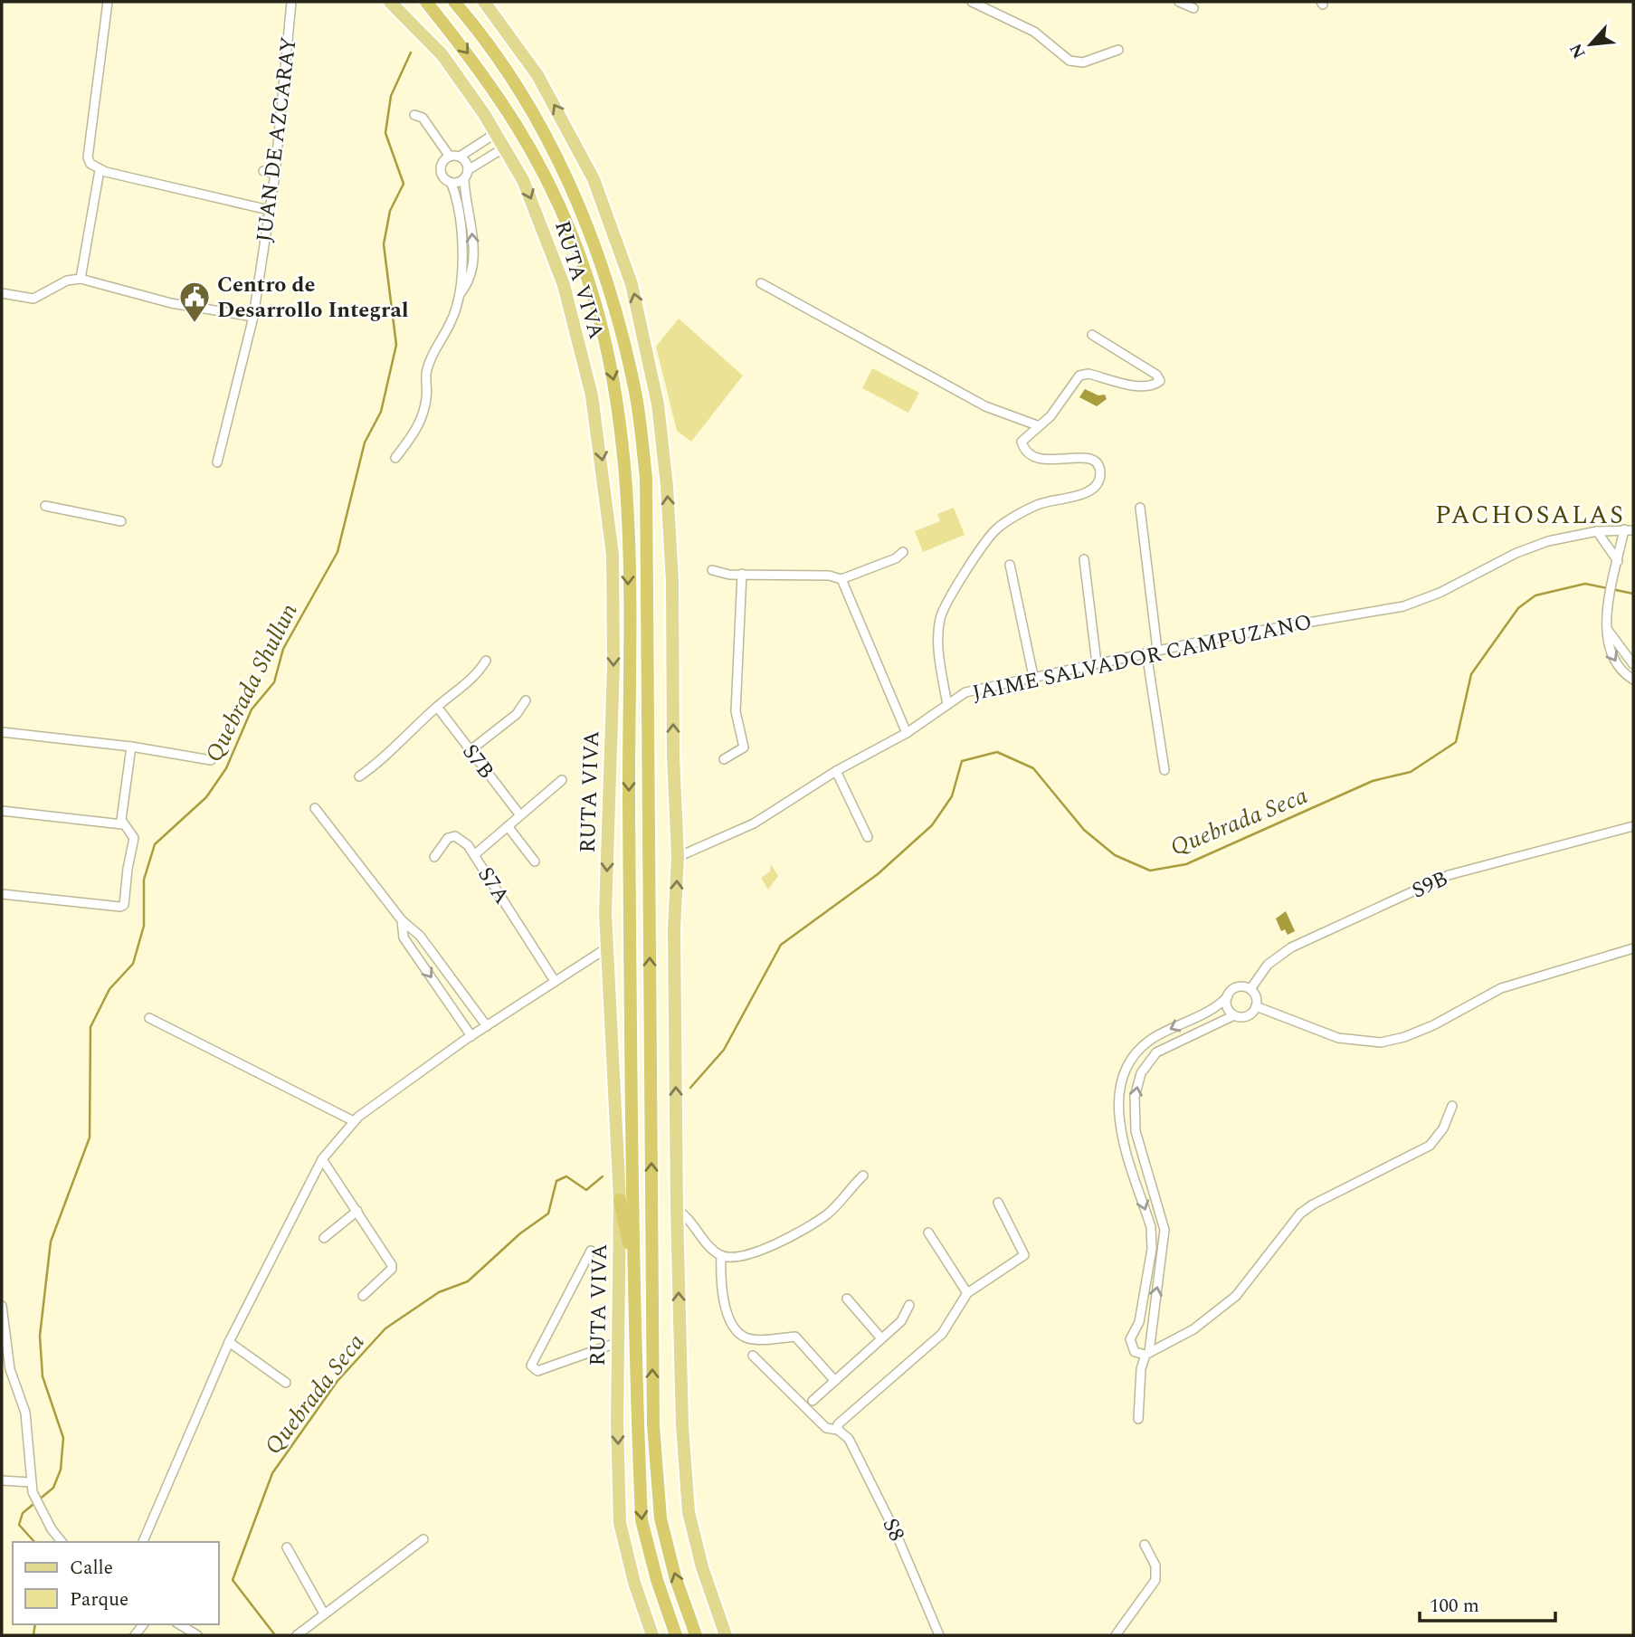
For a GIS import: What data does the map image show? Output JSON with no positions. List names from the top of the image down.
{
  "streets": {
    "highway": ["RUTA VIVA"],
    "street": [
      "JUAN DE AZCARAY",
      "JAIME SALVADOR CAMPUZANO",
      "S7B",
      "S9B",
      "S7A",
      "S8"
    ]
  },
  "crossings": [
    ["RUTA VIVA", "JAIME SALVADOR CAMPUZANO"],
    ["S7B", "S7A"]
  ],
  "districts": ["PACHOSALAS"],
  "water": ["Quebrada Shullun", "Quebrada Seca"],
  "places": {
    "public building": ["Centro de Desarrollo Integral"]
  },
  "legend": ["Calle", "Parque"],
  "scale_bar": "100 m",
  "north": "bottom left"
}
